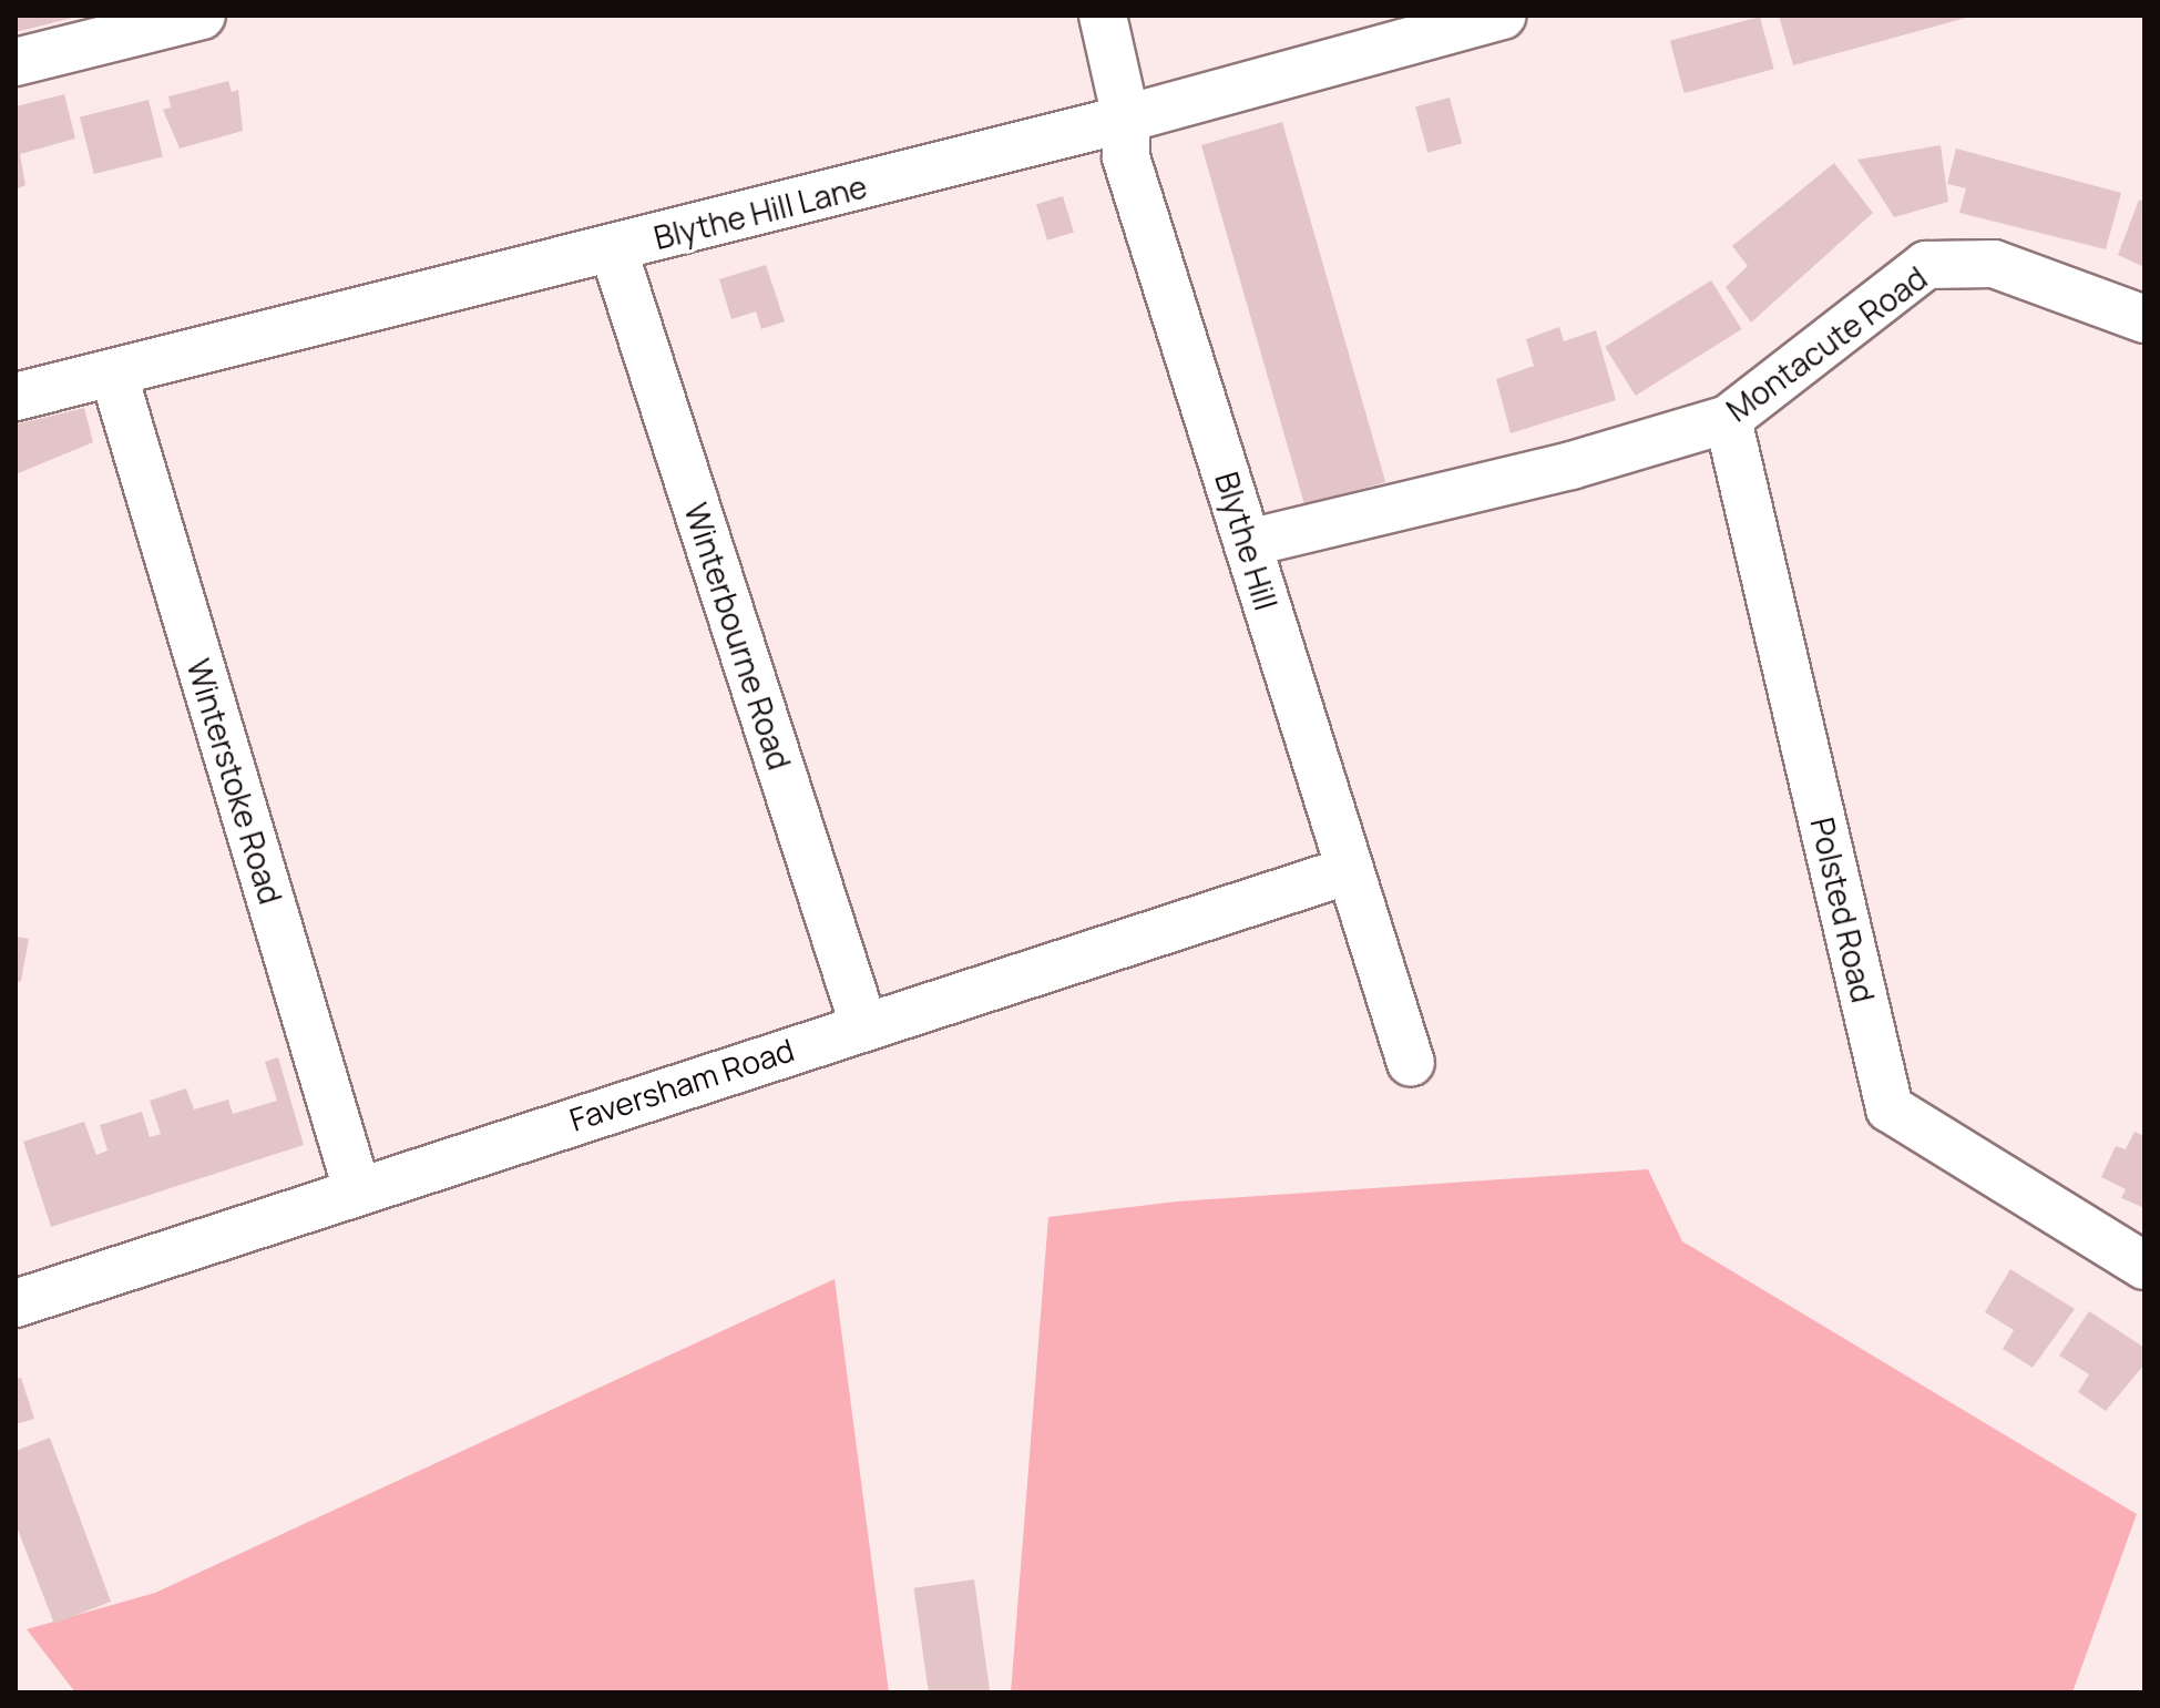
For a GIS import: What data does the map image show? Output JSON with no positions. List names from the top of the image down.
{
  "streets": {
    "street": [
      "Blythe Hill Lane",
      "Montacute Road",
      "Blythe Hill",
      "Winterbourne Road",
      "Winterstoke Road",
      "Polsted Road",
      "Faversham Road"
    ]
  },
  "crossings": [
    ["Blythe Hill Lane", "Blythe Hill"],
    ["Blythe Hill Lane", "Winterbourne Road"],
    ["Blythe Hill Lane", "Winterstoke Road"],
    ["Montacute Road", "Blythe Hill"],
    ["Montacute Road", "Polsted Road"],
    ["Blythe Hill", "Faversham Road"],
    ["Winterbourne Road", "Faversham Road"],
    ["Winterstoke Road", "Faversham Road"]
  ]
}
